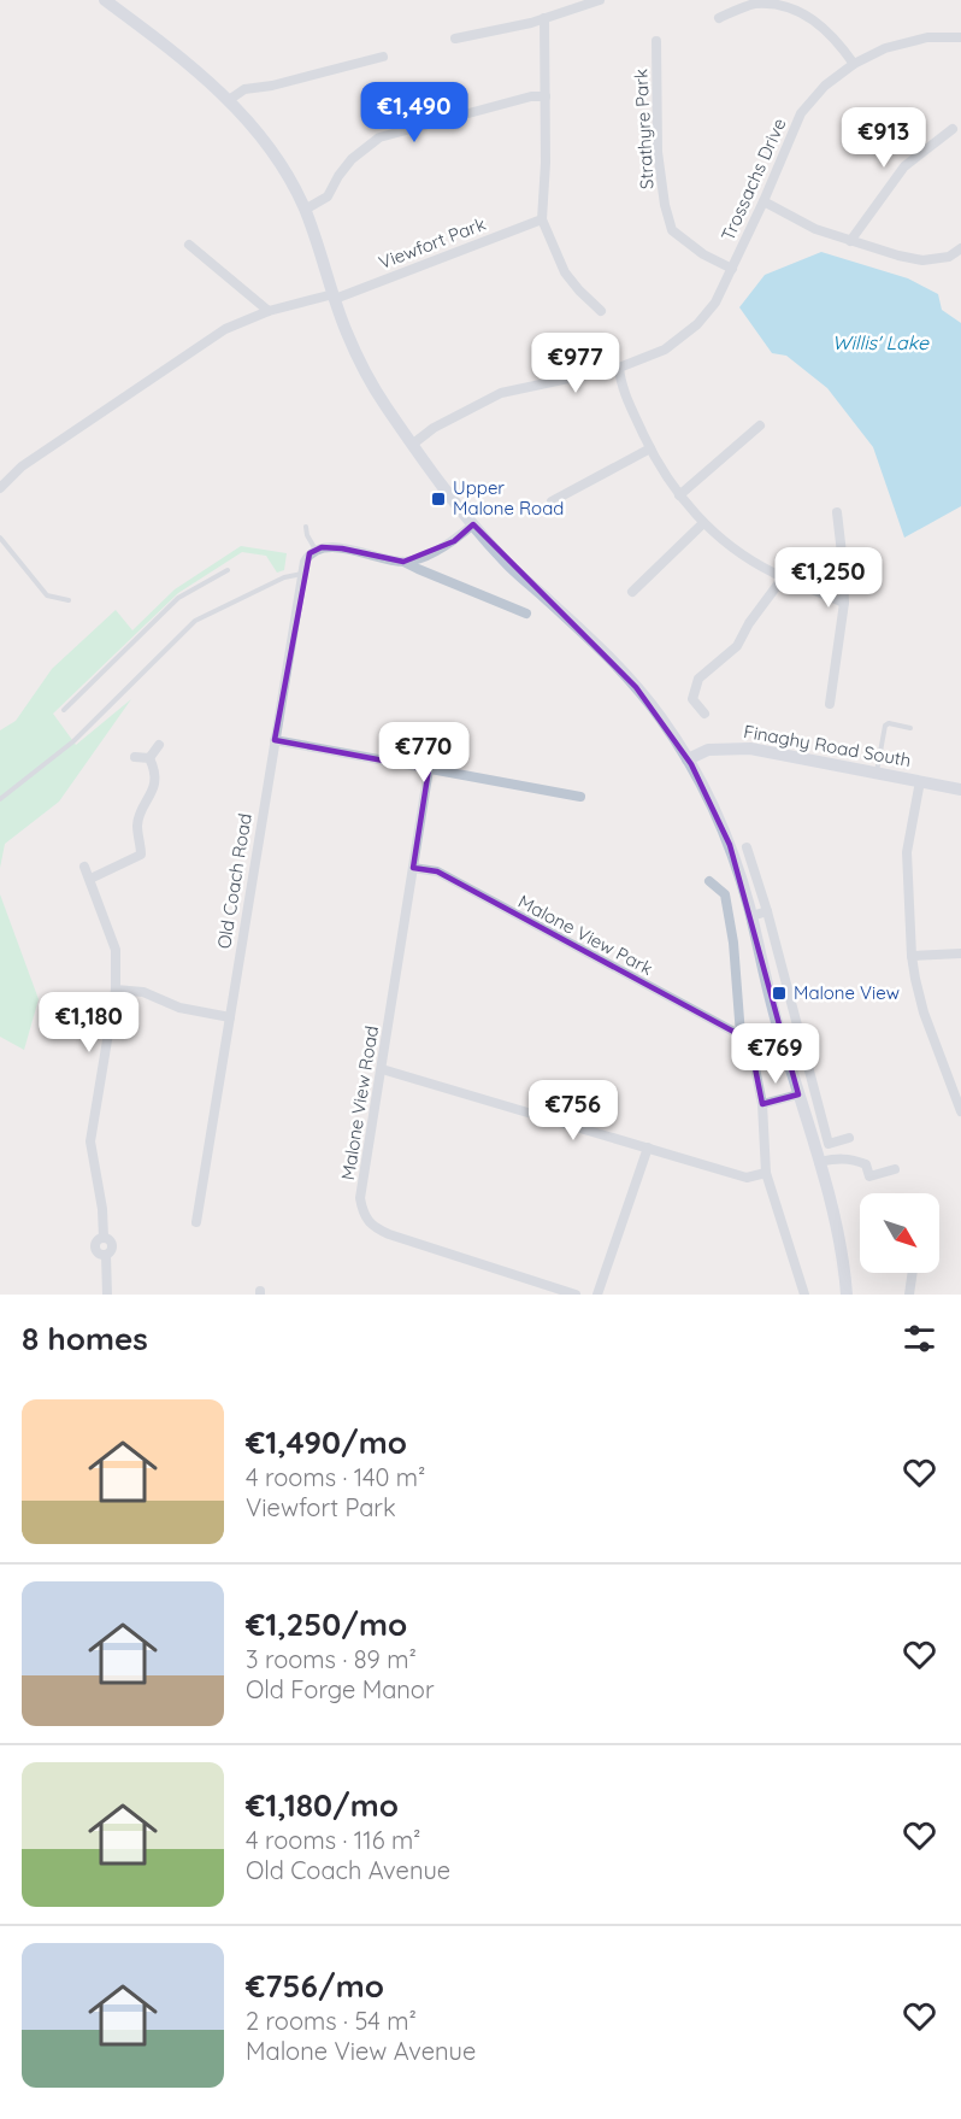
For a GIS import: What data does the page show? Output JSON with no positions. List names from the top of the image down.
{
  "streets": {
    "main road": ["Finaghy Road South"],
    "street": [
      "Strathyre Park",
      "Trossachs Drive",
      "Viewfort Park",
      "Old Coach Road",
      "Malone View Park",
      "Malone View Road"
    ]
  },
  "crossings": [
    ["Strathyre Park", "Trossachs Drive"],
    ["Malone View Park", "Malone View Road"]
  ],
  "water": ["Willis' Lake"],
  "places": {
    "transit": ["Upper Malone Road", "Malone View"]
  },
  "north": "bottom right",
  "page": {
    "price": [
      "€1,490",
      "€913",
      "€977",
      "€1,250",
      "€770",
      "€1,180",
      "€769",
      "€756"
    ],
    "heading": "8 homes",
    "list": [
      {
        "name": "€1,490/mo",
        "note": "4 rooms · 140 m² · Viewfort Park"
      },
      {
        "name": "€1,250/mo",
        "note": "3 rooms · 89 m² · Old Forge Manor"
      },
      {
        "name": "€1,180/mo",
        "note": "4 rooms · 116 m² · Old Coach Avenue"
      },
      {
        "name": "€756/mo",
        "note": "2 rooms · 54 m² · Malone View Avenue"
      }
    ]
  }
}
